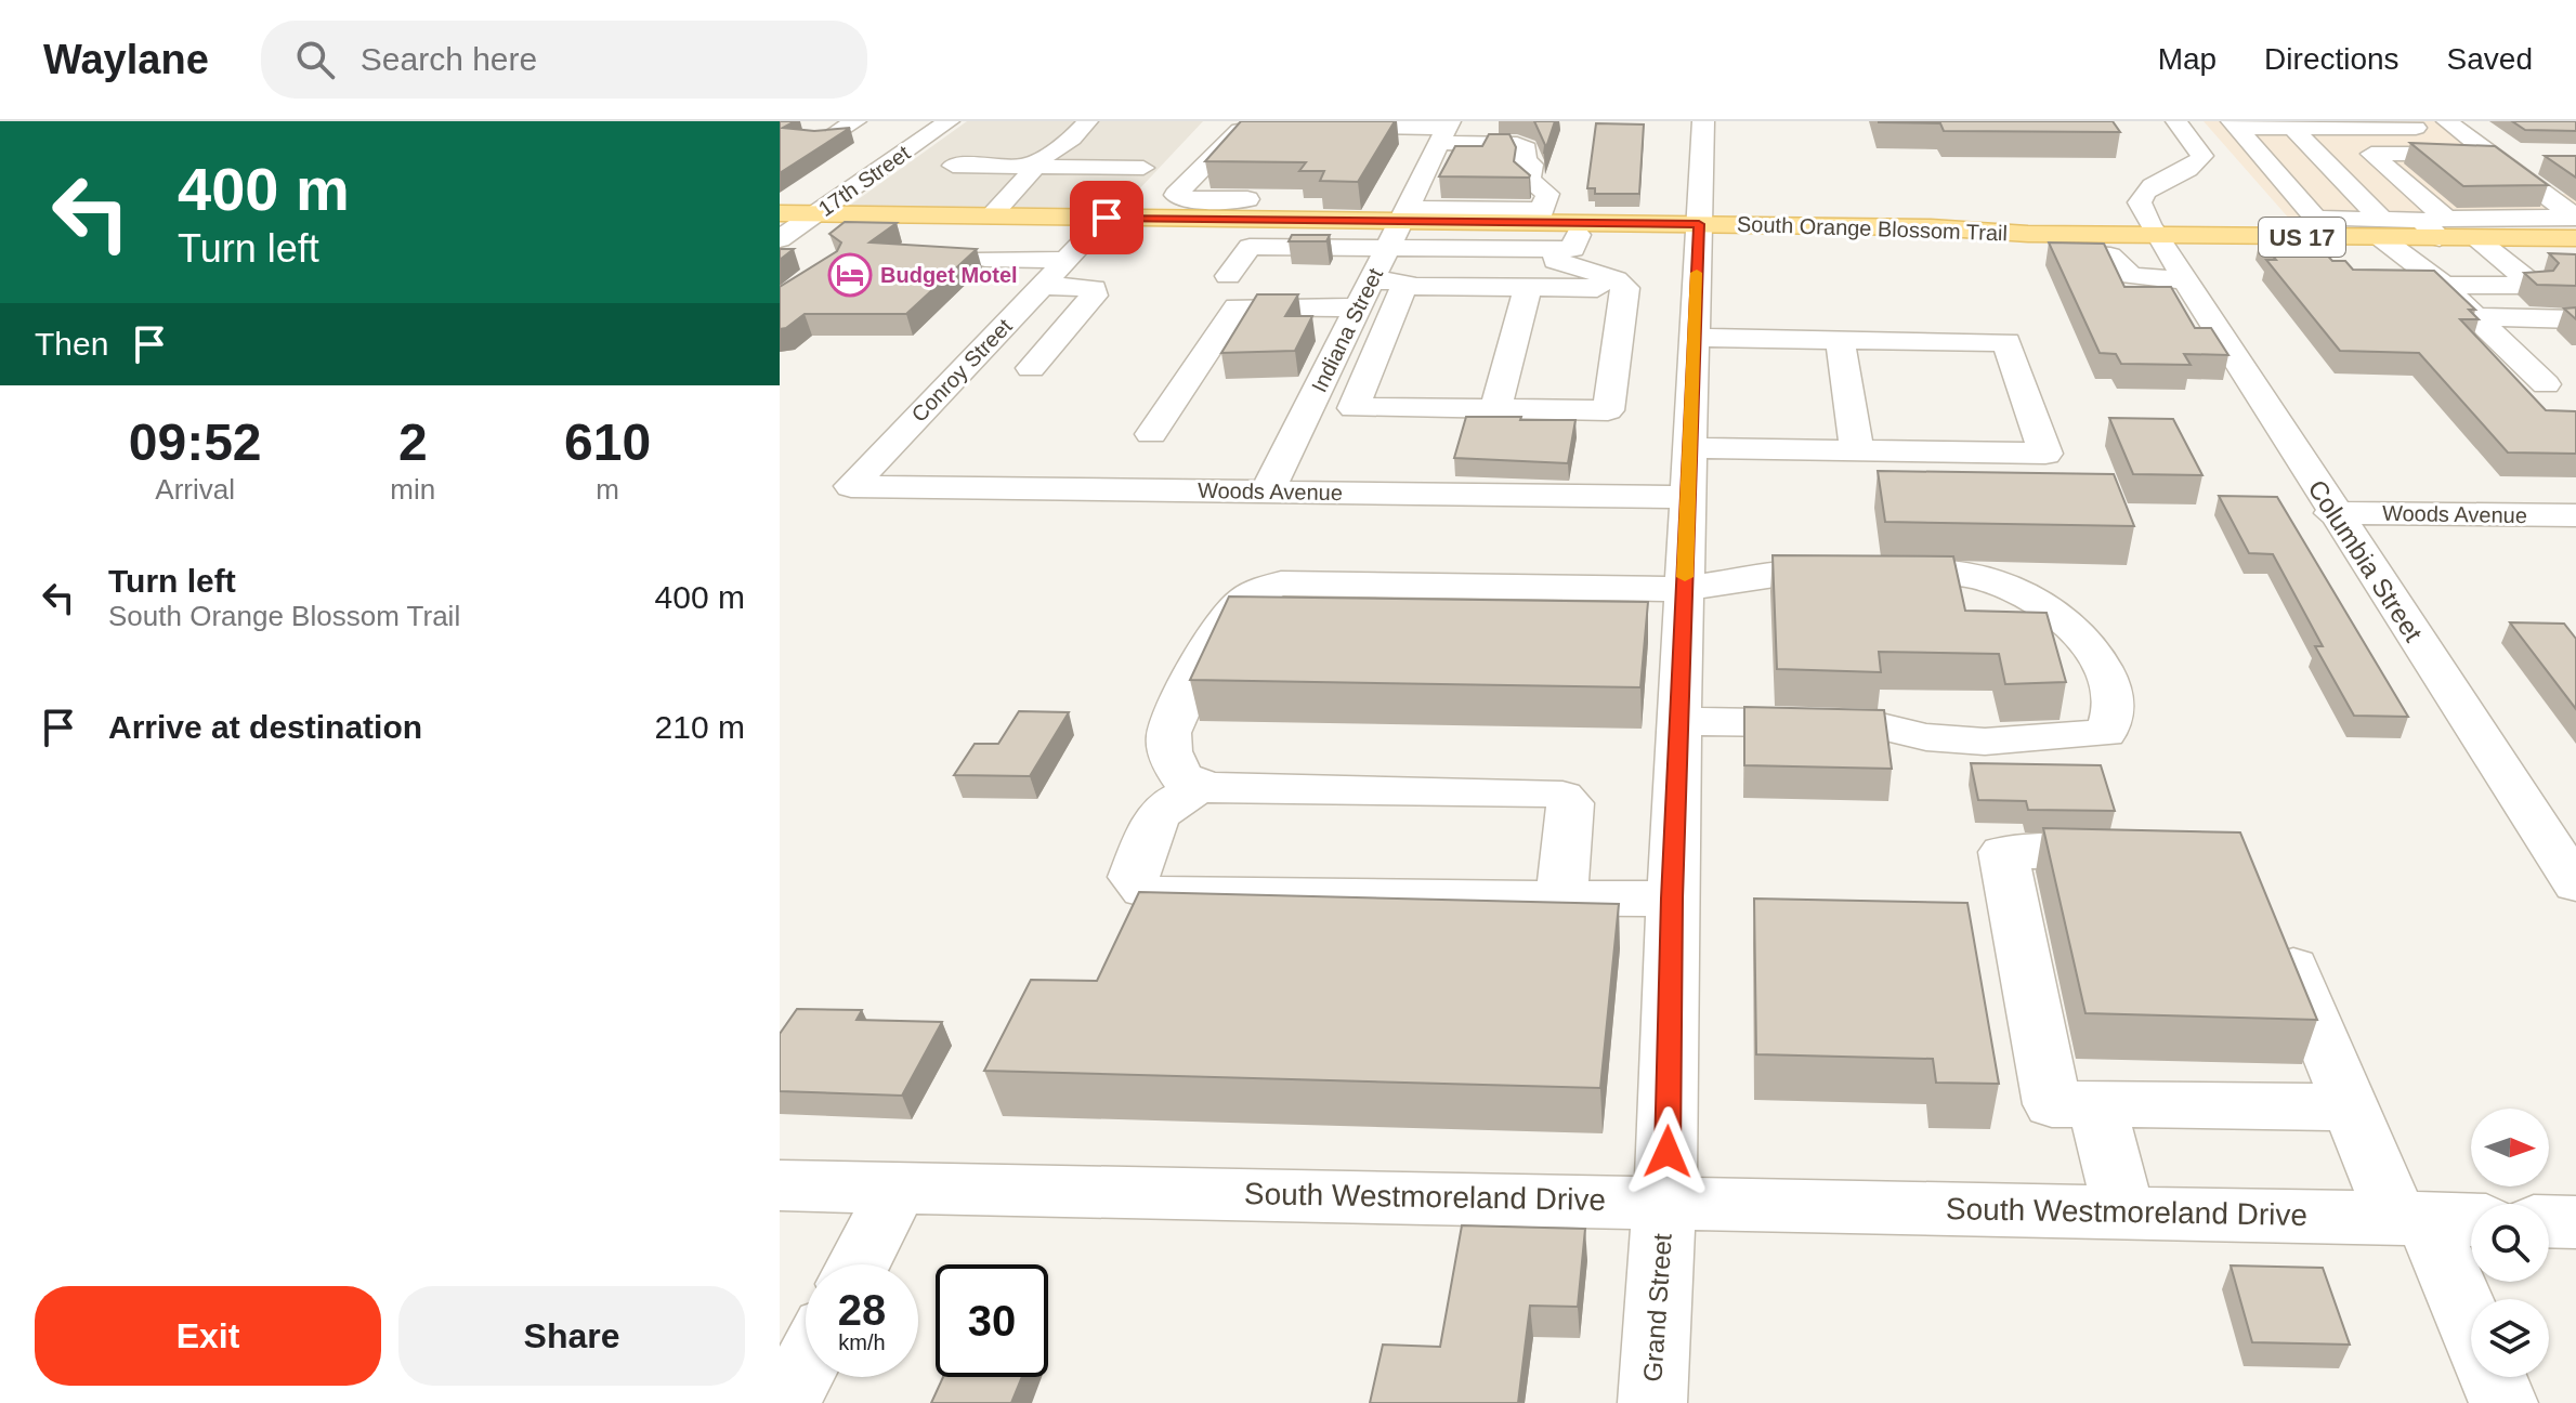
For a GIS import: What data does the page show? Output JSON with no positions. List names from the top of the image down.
{
  "streets": {
    "main road": ["South Orange Blossom Trail", "US 17"],
    "street": [
      "17th Street",
      "Indiana Street",
      "Conroy Street",
      "Woods Avenue",
      "Columbia Street",
      "South Westmoreland Drive",
      "Grand Street"
    ]
  },
  "crossings": [
    ["17th Street", "South Orange Blossom Trail"],
    ["South Orange Blossom Trail", "Indiana Street"],
    ["South Orange Blossom Trail", "Conroy Street"],
    ["South Orange Blossom Trail", "Columbia Street"],
    ["South Orange Blossom Trail", "Grand Street"],
    ["Indiana Street", "Woods Avenue"],
    ["Conroy Street", "Woods Avenue"],
    ["Woods Avenue", "Columbia Street"],
    ["Woods Avenue", "Grand Street"],
    ["South Westmoreland Drive", "Grand Street"]
  ],
  "places": {
    "hotel": ["Budget Motel"]
  },
  "north": "right",
  "page": {
    "header": "Waylane",
    "search": "Search here",
    "nav": ["Map", "Directions", "Saved"],
    "turn": ["400 m", "Turn left"],
    "then": "Then",
    "eta": [
      "09:52",
      "Arrival",
      "2",
      "min",
      "610",
      "m"
    ],
    "list": [
      {
        "name": "Turn left",
        "note": "South Orange Blossom Trail",
        "value": "400 m"
      },
      {
        "name": "Arrive at destination",
        "value": "210 m"
      }
    ],
    "speed": "28 km/h",
    "limit": "30",
    "buttons": ["Exit", "Share"]
  }
}
